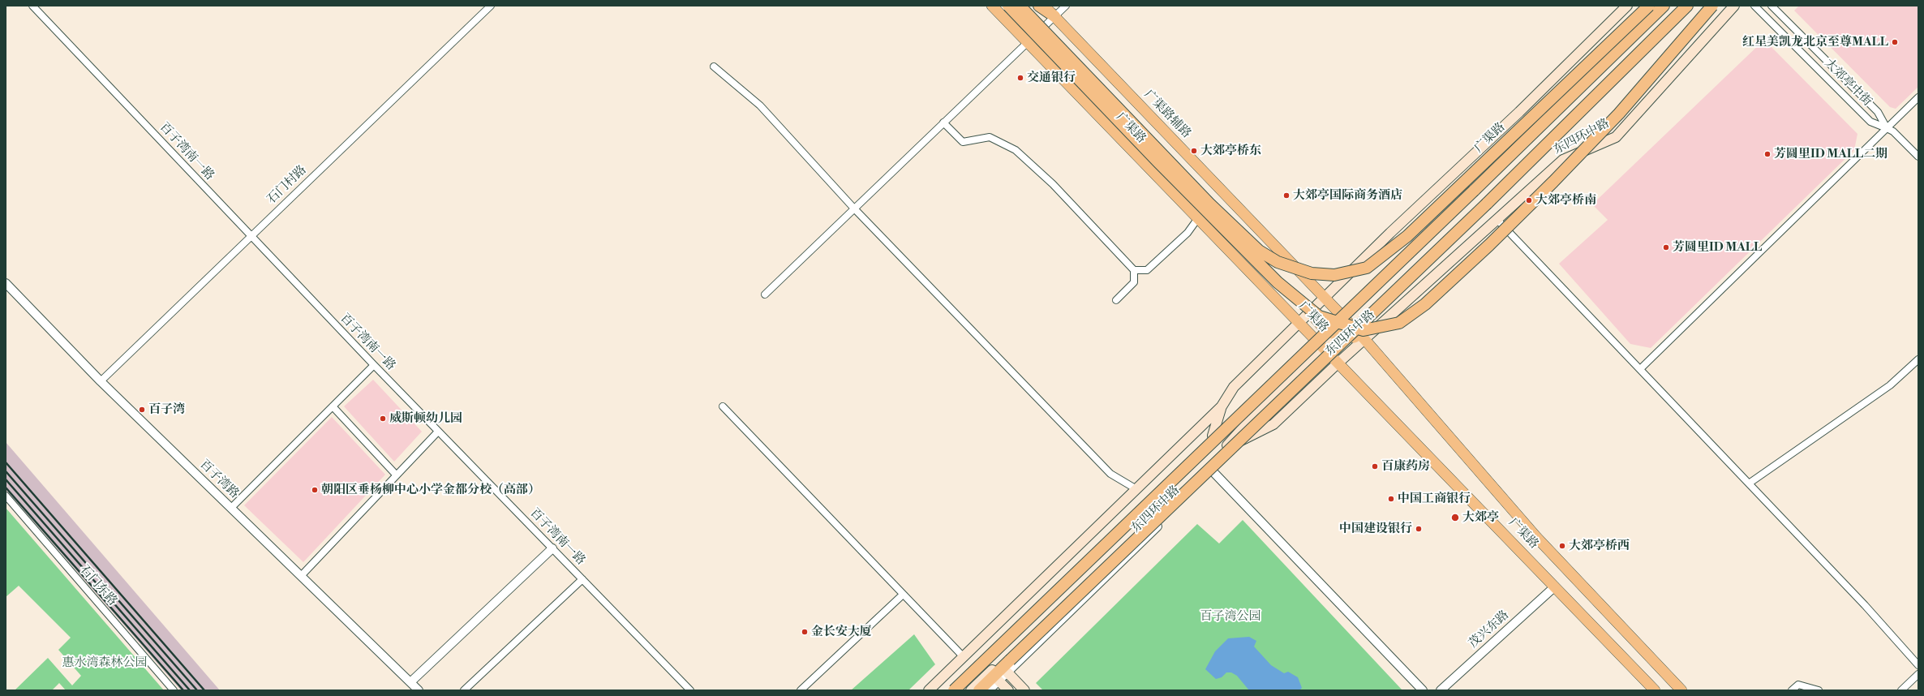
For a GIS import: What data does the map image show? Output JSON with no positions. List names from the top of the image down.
{
  "streets": {
    "highway": ["广渠路", "东四环中路"],
    "main road": ["广渠路辅路"],
    "street": [
      "大郊亭中街",
      "百子湾南一路",
      "石门村路",
      "百子湾路",
      "石门东路",
      "茂兴东路"
    ]
  },
  "crossings": [
    ["广渠路辅路", "广渠路"],
    ["广渠路", "东四环中路"],
    ["广渠路", "茂兴东路"],
    ["百子湾南一路", "石门村路"],
    ["石门村路", "百子湾路"]
  ],
  "parks": ["百子湾公园", "惠水湾森林公园"],
  "places": [
    "红星美凯龙北京至尊MALL",
    "交通银行",
    "大郊亭桥东",
    "芳圆里ID MALL二期",
    "大郊亭国际商务酒店",
    "大郊亭桥南",
    "芳圆里ID MALL",
    "百子湾",
    "威斯顿幼儿园",
    "百康药房",
    "朝阳区垂杨柳中心小学金都分校（高部）",
    "中国工商银行",
    "大郊亭",
    "中国建设银行",
    "大郊亭桥西",
    "金长安大厦"
  ]
}
